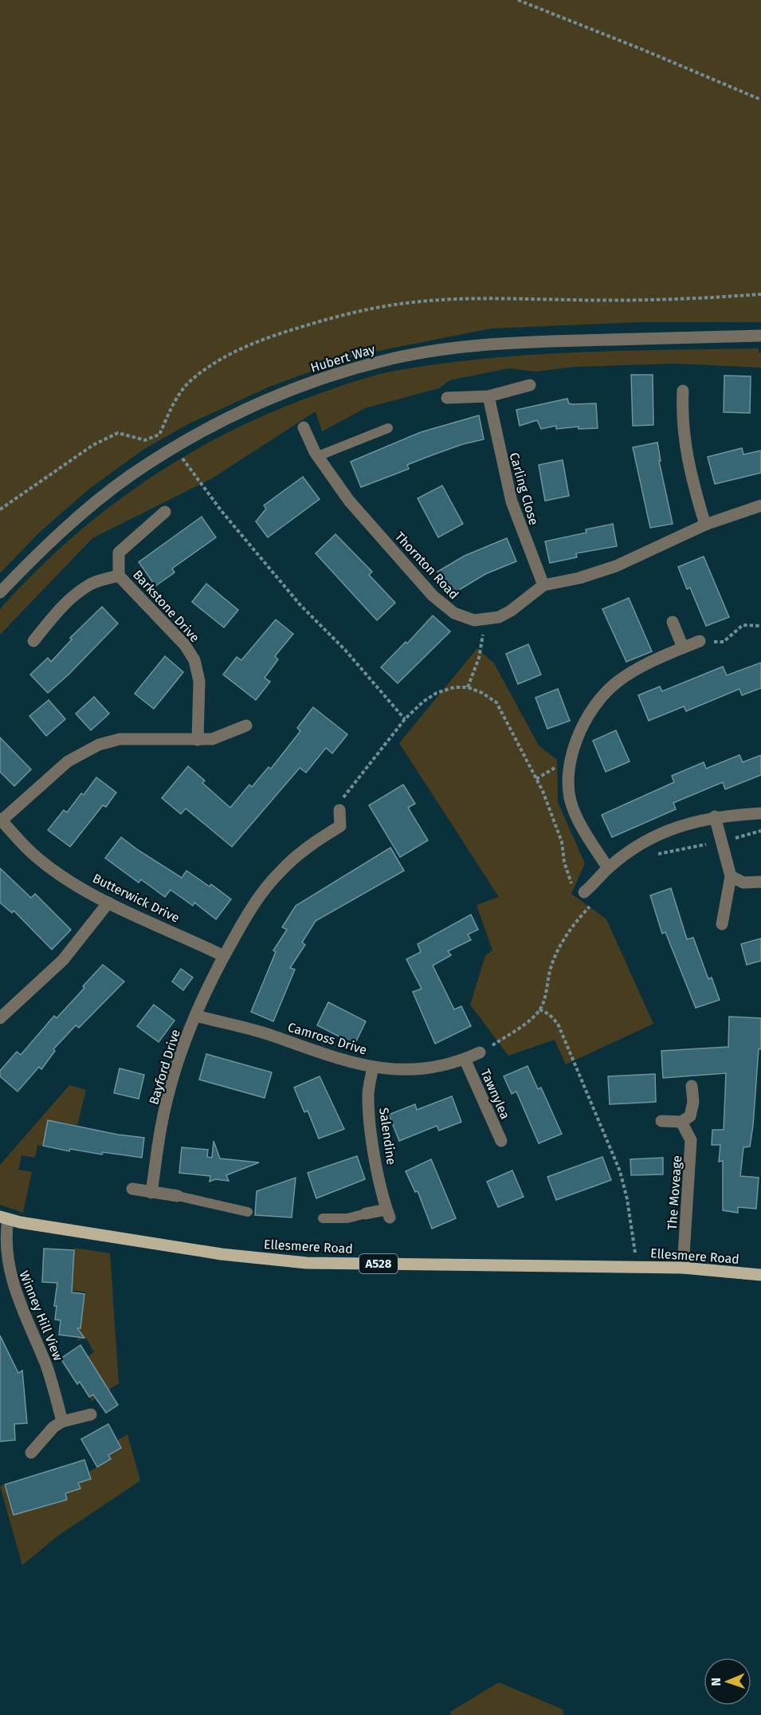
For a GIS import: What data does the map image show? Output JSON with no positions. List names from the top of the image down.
{
  "streets": {
    "main road": ["Ellesmere Road", "A528"],
    "street": [
      "Hubert Way",
      "Carling Close",
      "Thornton Road",
      "Barkstone Drive",
      "Butterwick Drive",
      "Camross Drive",
      "Bayford Drive",
      "Tawnylea",
      "Salendine",
      "The Moveage",
      "Winney Hill View"
    ]
  },
  "crossings": [
    ["Carling Close", "Thornton Road"],
    ["Butterwick Drive", "Bayford Drive"],
    ["Camross Drive", "Bayford Drive"],
    ["Camross Drive", "Tawnylea"],
    ["Camross Drive", "Salendine"],
    ["The Moveage", "Ellesmere Road"],
    ["Ellesmere Road", "Winney Hill View"]
  ],
  "north": "left"
}
